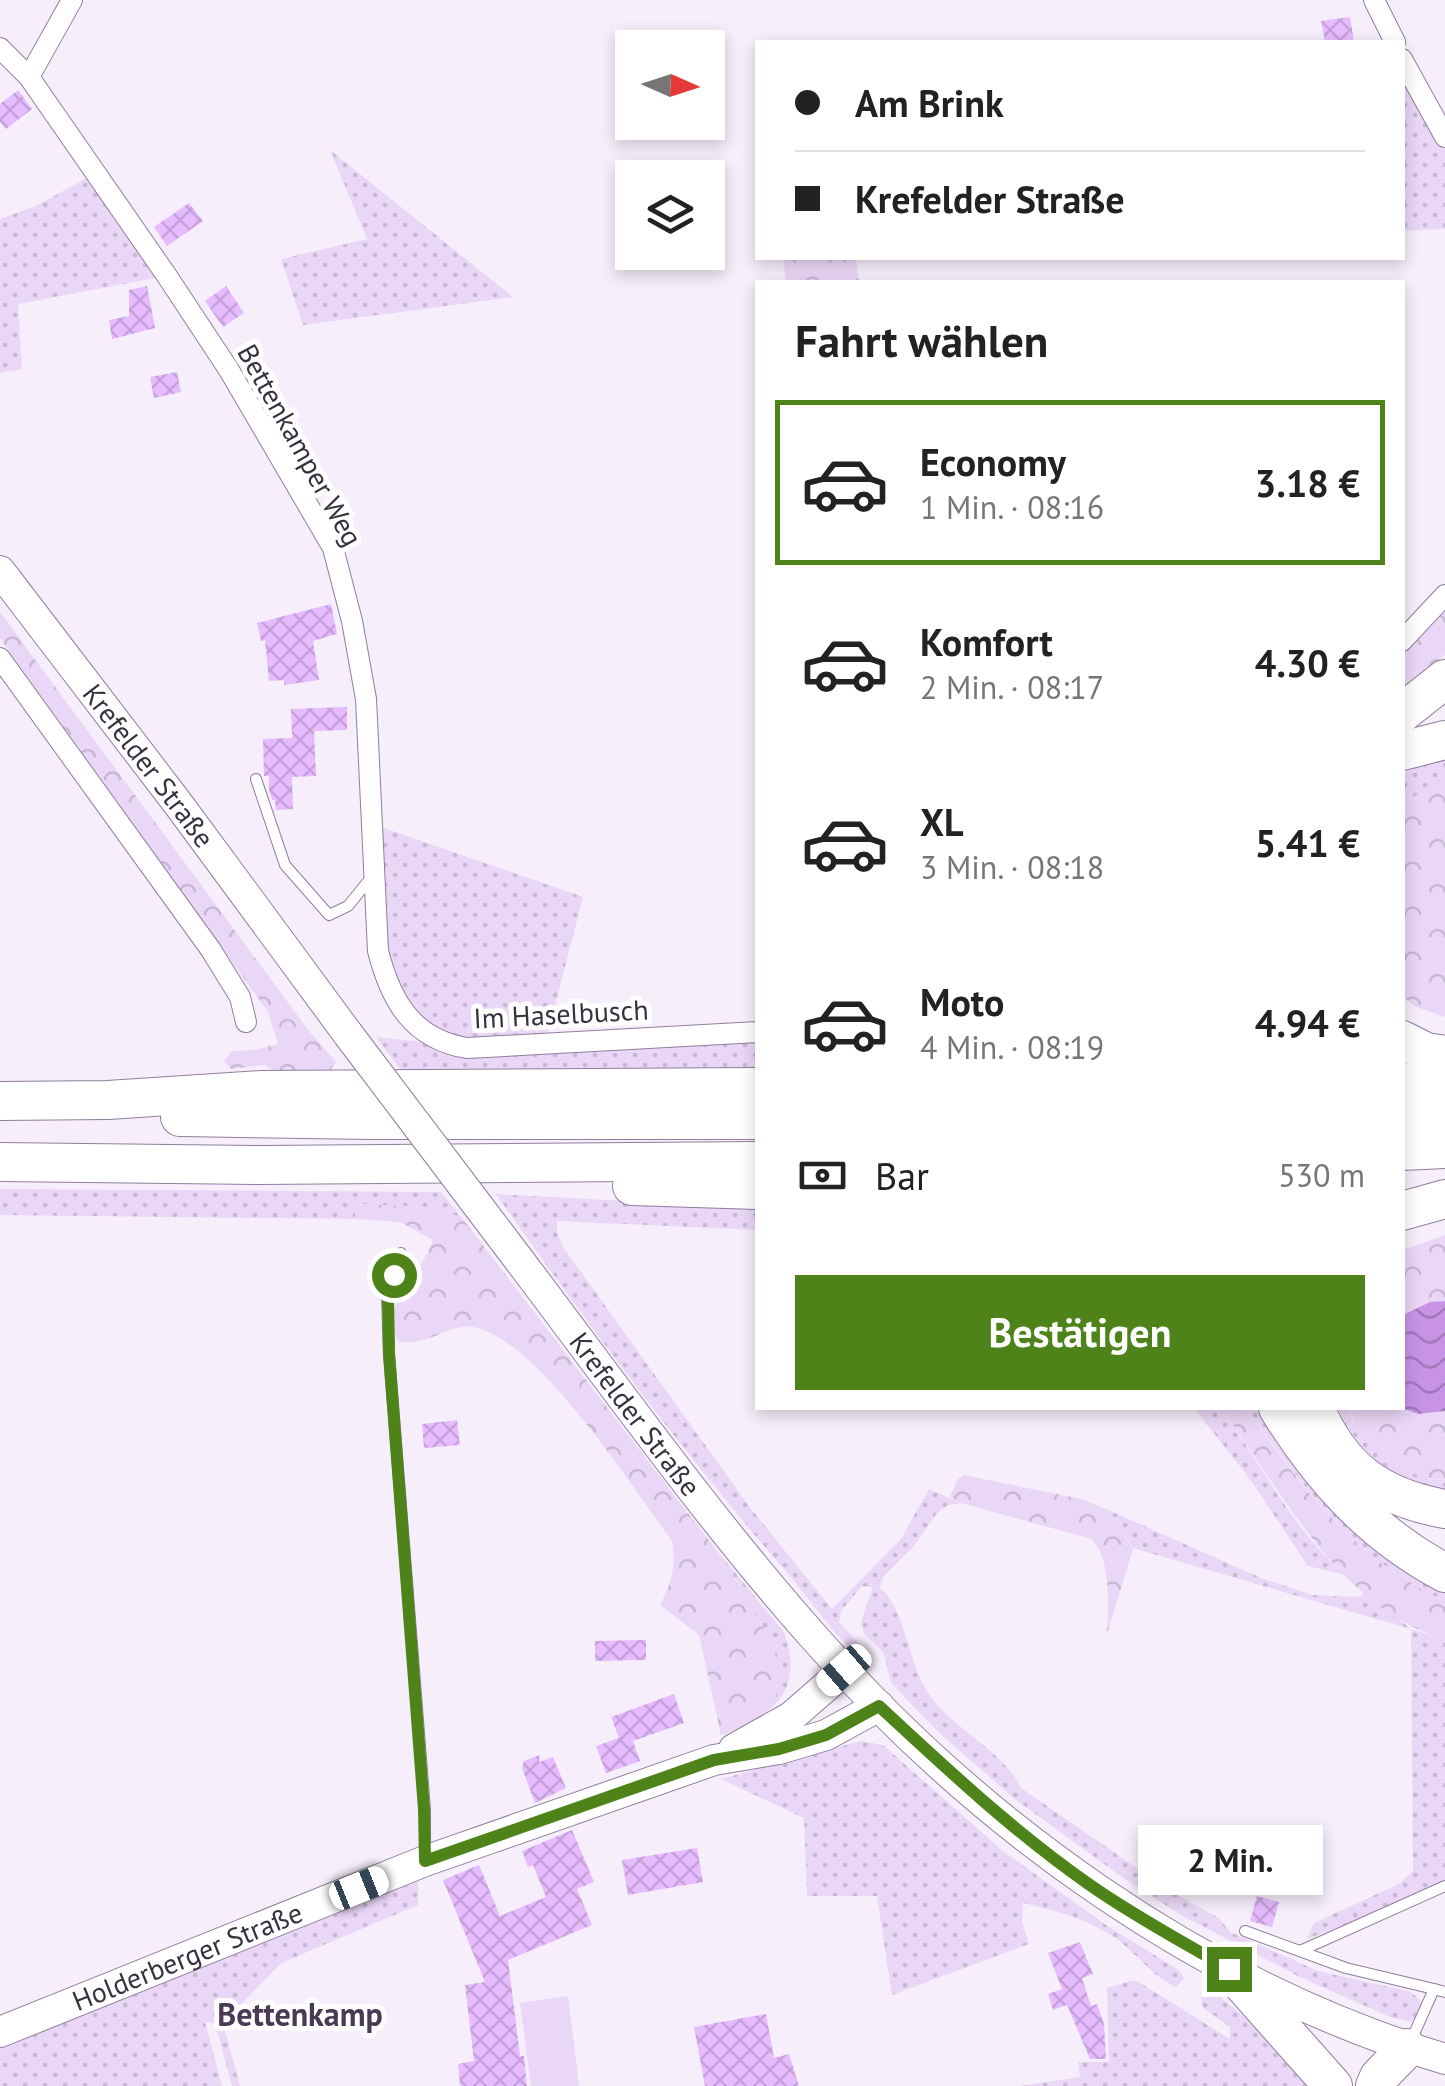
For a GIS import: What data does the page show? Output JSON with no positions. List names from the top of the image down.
{
  "streets": {
    "main road": ["Krefelder Straße", "Holderberger Straße"],
    "street": ["Bettenkamper Weg", "Im Haselbusch"]
  },
  "crossings": [
    ["Bettenkamper Weg", "Im Haselbusch"],
    ["Krefelder Straße", "Holderberger Straße"]
  ],
  "districts": ["Bettenkamp"],
  "north": "right",
  "page": {
    "banner": ["Am Brink", "Krefelder Straße"],
    "heading": "Fahrt wählen",
    "list": [
      {
        "name": "Economy",
        "note": "1 Min. · 08:16",
        "value": "3.18 €"
      },
      {
        "name": "Komfort",
        "note": "2 Min. · 08:17",
        "value": "4.30 €"
      },
      {
        "name": "XL",
        "note": "3 Min. · 08:18",
        "value": "5.41 €"
      },
      {
        "name": "Moto",
        "note": "4 Min. · 08:19",
        "value": "4.94 €"
      }
    ],
    "pay": ["Bar", "530 m"],
    "buttons": "Bestätigen",
    "bubble": "2 Min."
  }
}
